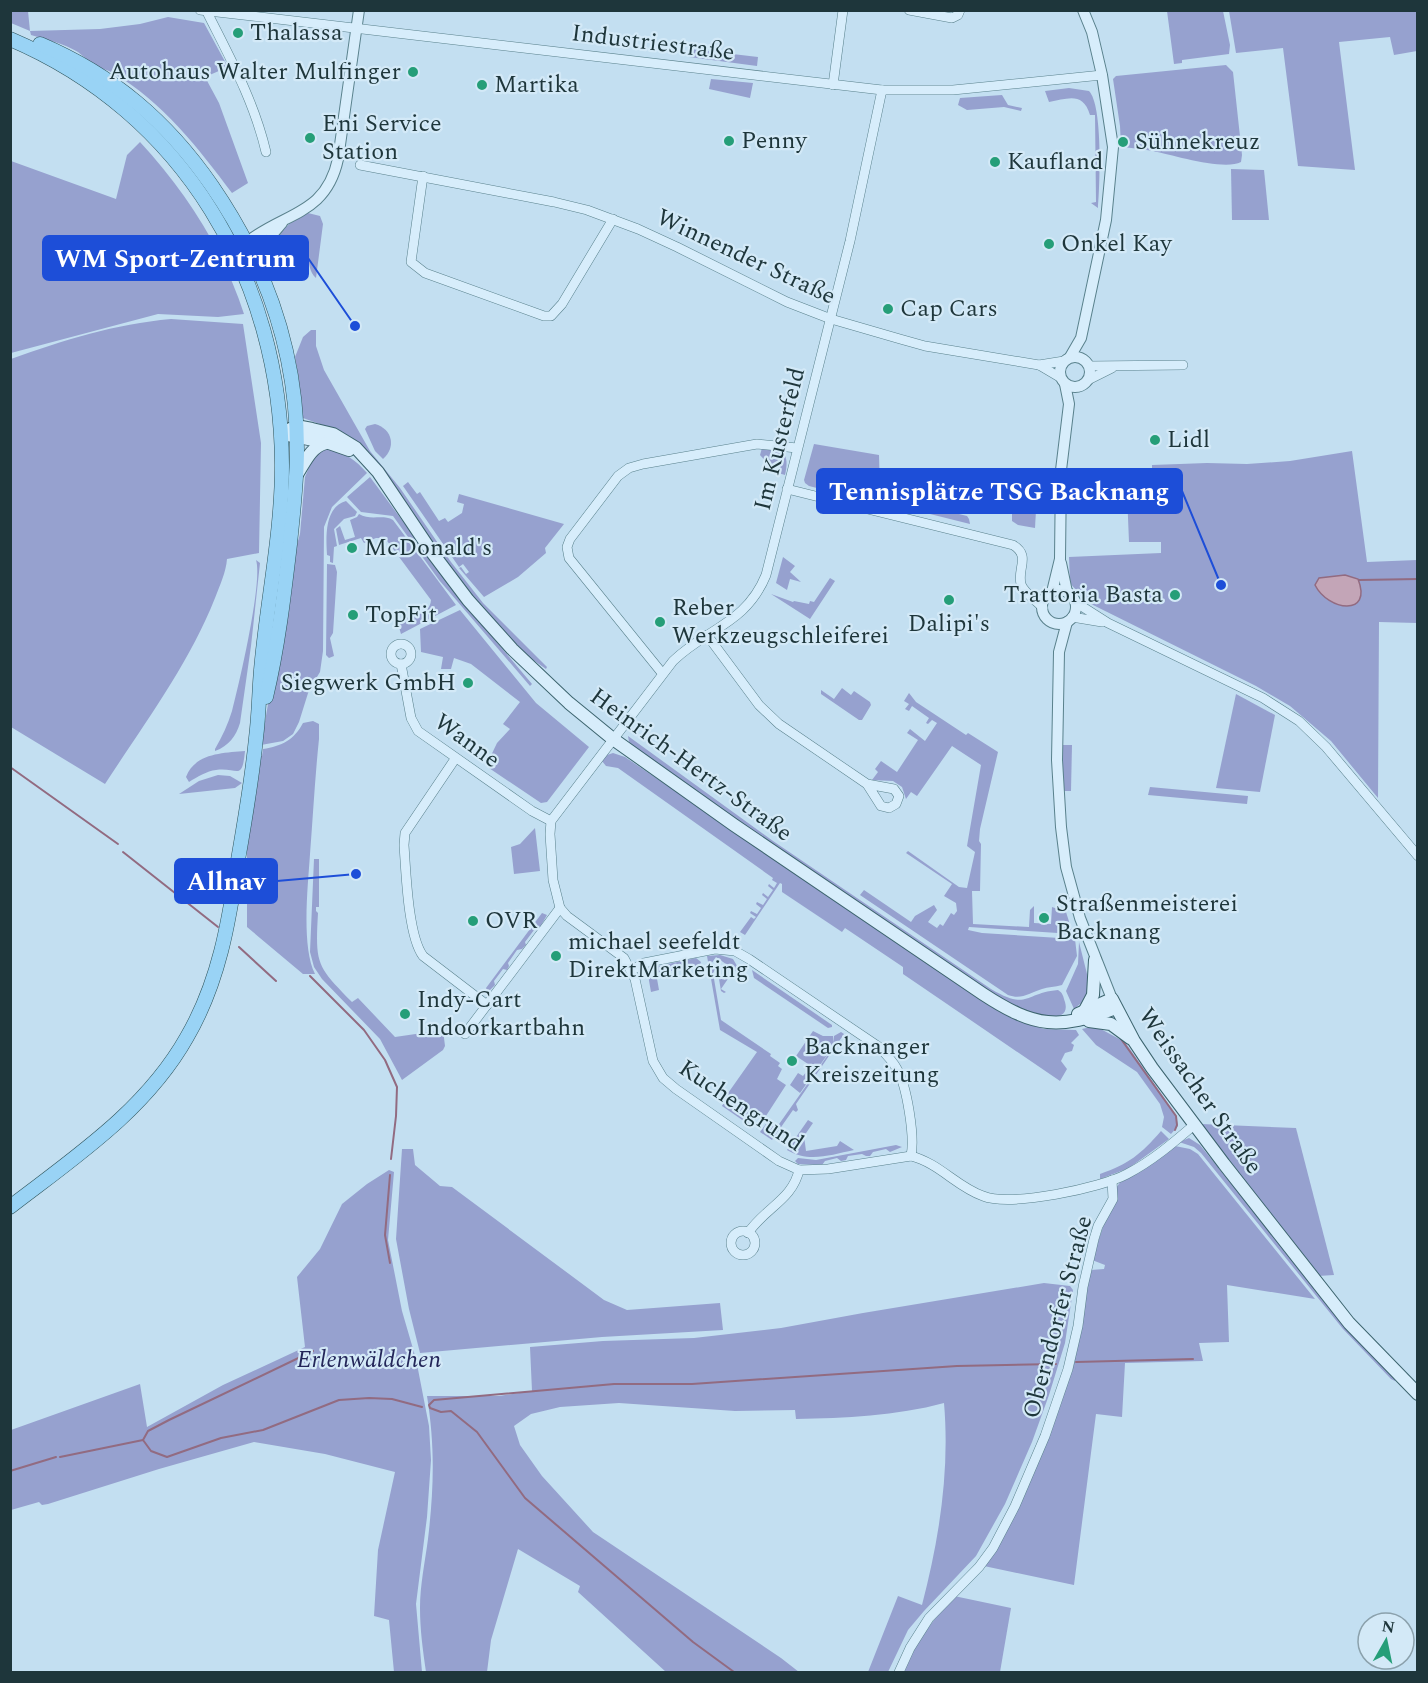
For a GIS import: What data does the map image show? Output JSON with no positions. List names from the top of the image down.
{
  "streets": {
    "main road": ["Heinrich-Hertz-Straße", "Weissacher Straße"],
    "street": [
      "Industriestraße",
      "Winnender Straße",
      "Im Kusterfeld",
      "Wanne",
      "Kuchengrund",
      "Oberndorfer Straße"
    ]
  },
  "crossings": [
    ["Industriestraße", "Im Kusterfeld"],
    ["Winnender Straße", "Im Kusterfeld"],
    ["Im Kusterfeld", "Heinrich-Hertz-Straße"],
    ["Heinrich-Hertz-Straße", "Weissacher Straße"]
  ],
  "parks": ["Erlenwäldchen"],
  "places": [
    "Thalassa",
    "Autohaus Walter Mulfinger",
    "Martika",
    "Eni Service Station",
    "Penny",
    "Sühnekreuz",
    "Kaufland",
    "Onkel Kay",
    "Cap Cars",
    "WM Sport-Zentrum",
    "Lidl",
    "McDonald's",
    "Tennisplätze TSG Backnang",
    "Trattoria Basta",
    "Dalipi's",
    "TopFit",
    "Reber Werkzeugschleiferei",
    "Siegwerk GmbH",
    "Allnav",
    "Straßenmeisterei Backnang",
    "OVR",
    "michael seefeldt DirektMarketing",
    "Indy-Cart Indoorkartbahn",
    "Backnanger Kreiszeitung"
  ],
  "north": "top"
}
